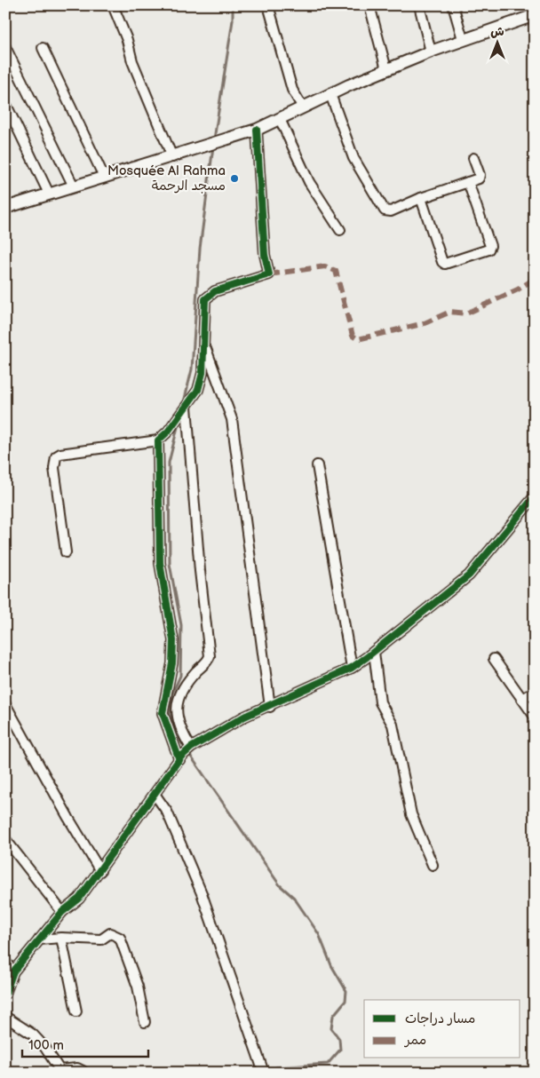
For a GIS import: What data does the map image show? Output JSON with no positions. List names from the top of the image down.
{
  "places": ["Mosquée Al Rahma مسجد الرحمة"],
  "legend": ["مسار دراجات", "ممر"],
  "scale_bar": "100 m",
  "north": "top"
}
